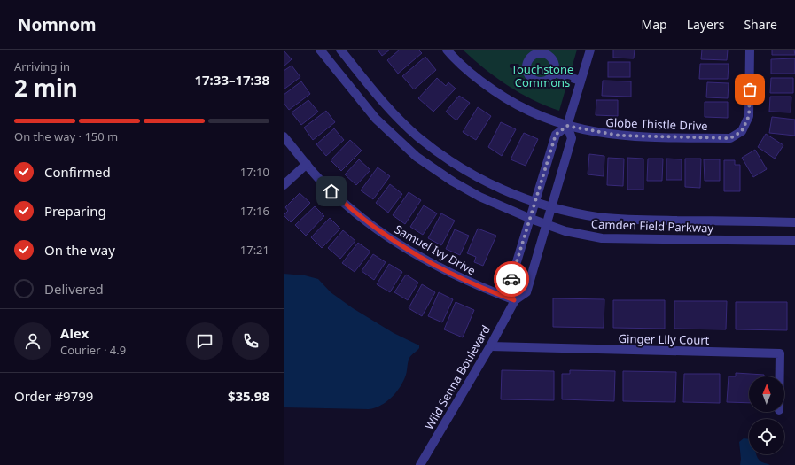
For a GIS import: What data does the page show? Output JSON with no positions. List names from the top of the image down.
{
  "streets": {
    "street": [
      "Globe Thistle Drive",
      "Camden Field Parkway",
      "Samuel Ivy Drive",
      "Ginger Lily Court",
      "Wild Senna Boulevard"
    ]
  },
  "crossings": [
    ["Globe Thistle Drive", "Wild Senna Boulevard"],
    ["Camden Field Parkway", "Wild Senna Boulevard"],
    ["Samuel Ivy Drive", "Wild Senna Boulevard"],
    ["Ginger Lily Court", "Wild Senna Boulevard"]
  ],
  "parks": ["Touchstone Commons"],
  "north": "top",
  "page": {
    "header": "Nomnom",
    "nav": ["Map", "Layers", "Share"],
    "heading": ["2 min", "Arriving in", "17:33–17:38"],
    "panel": [
      "Alex",
      "Courier · 4.9",
      "Order #9799",
      "$35.98"
    ],
    "bar": "On the way · 150 m",
    "list": [
      ["Confirmed", "17:10"],
      ["Preparing", "17:16"],
      ["On the way", "17:21"],
      "Delivered"
    ]
  }
}
